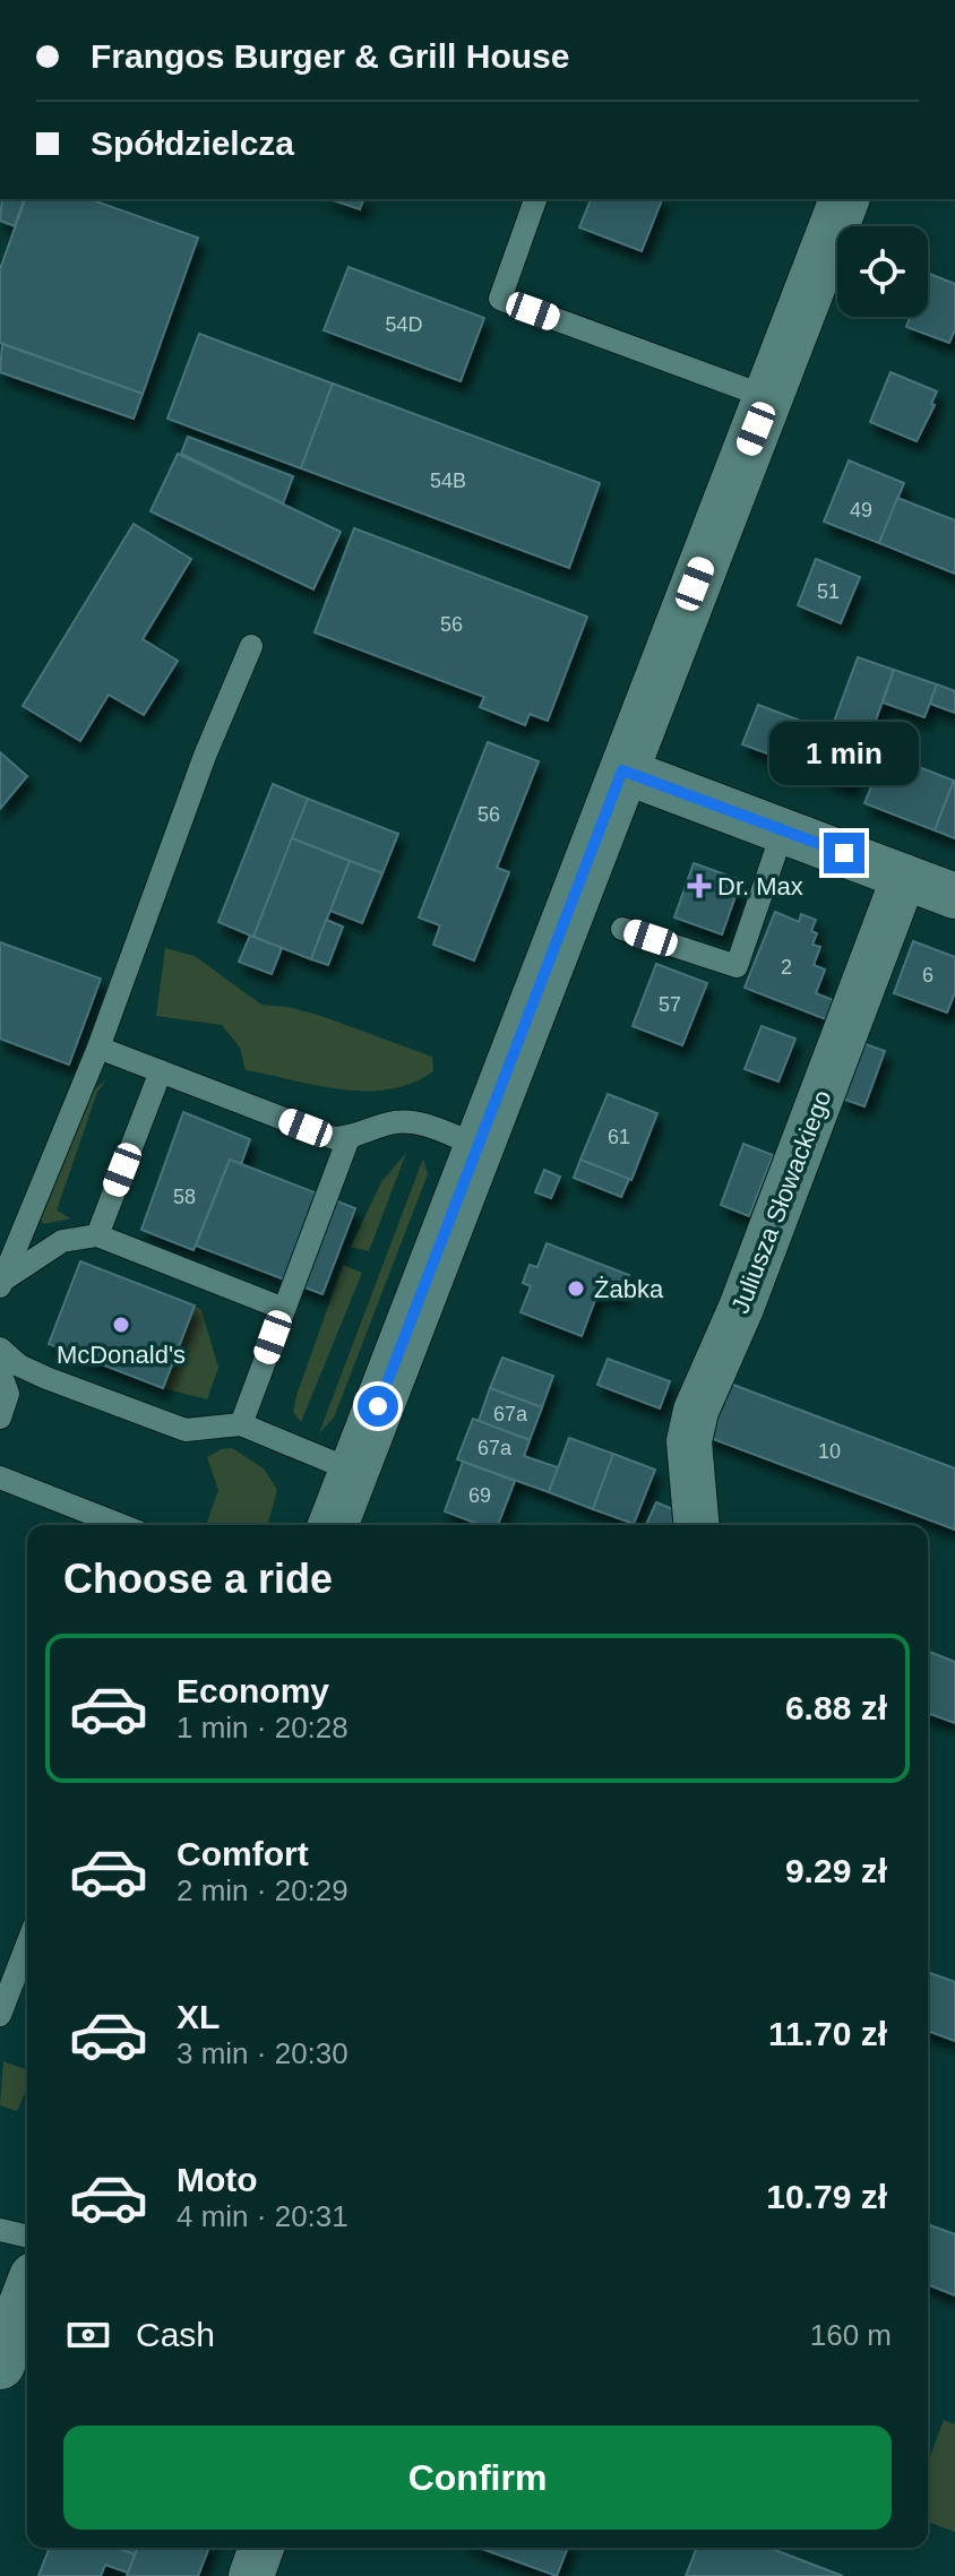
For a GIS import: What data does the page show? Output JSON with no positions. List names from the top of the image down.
{
  "streets": {
    "street": ["Juliusza Słowackiego"]
  },
  "places": {
    "health": ["Dr. Max"],
    "other": ["Żabka", "McDonald's"]
  },
  "house_numbers": [
    "54D",
    "54B",
    "49",
    "51",
    "56",
    "56",
    "2",
    "6",
    "57",
    "61",
    "58",
    "67a",
    "67a",
    "10",
    "69"
  ],
  "page": {
    "banner": ["Frangos Burger & Grill House", "Spółdzielcza"],
    "bubble": "1 min",
    "heading": "Choose a ride",
    "list": [
      {
        "name": "Economy",
        "note": "1 min · 20:28",
        "value": "6.88 zł"
      },
      {
        "name": "Comfort",
        "note": "2 min · 20:29",
        "value": "9.29 zł"
      },
      {
        "name": "XL",
        "note": "3 min · 20:30",
        "value": "11.70 zł"
      },
      {
        "name": "Moto",
        "note": "4 min · 20:31",
        "value": "10.79 zł"
      }
    ],
    "pay": ["Cash", "160 m"],
    "buttons": "Confirm"
  }
}
